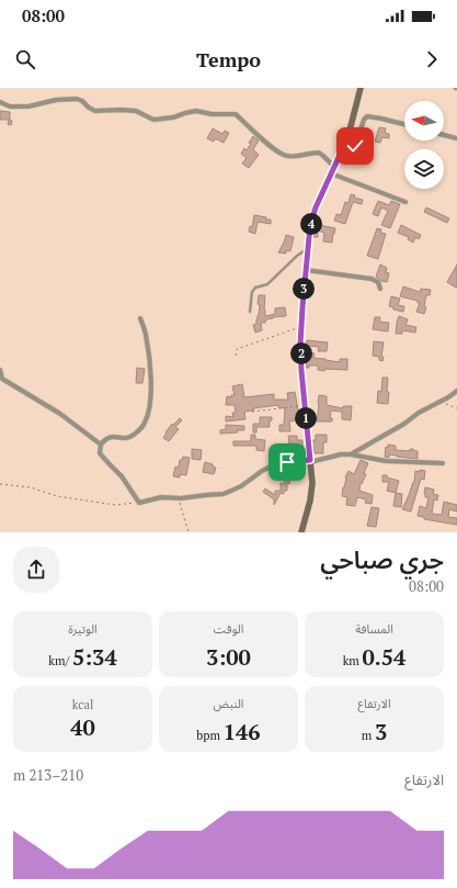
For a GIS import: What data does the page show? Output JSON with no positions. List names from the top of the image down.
{
  "north": "left",
  "page": {
    "status": "08:00",
    "header": "Tempo",
    "pins": [
      "4",
      "3",
      "2",
      "1"
    ],
    "heading": ["جري صباحي", "08:00"],
    "stats": [
      ["المسافة", "0.54 km"],
      ["الوقت", "3:00"],
      ["الوتيرة", "5:34 /km"],
      ["الارتفاع", "3 m"],
      ["النبض", "146 bpm"],
      ["kcal", "40"]
    ],
    "chart": ["الارتفاع", "210–213 m"]
  }
}
